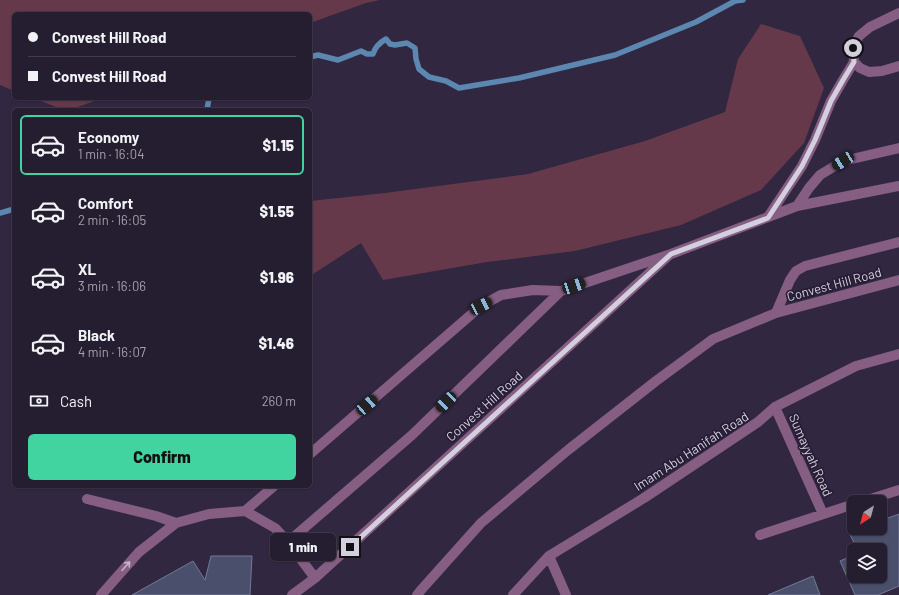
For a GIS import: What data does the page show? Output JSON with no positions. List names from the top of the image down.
{
  "streets": {
    "street": ["Convest Hill Road", "Imam Abu Hanifah Road", "Sumayyah Road"]
  },
  "crossings": [
    ["Imam Abu Hanifah Road", "Sumayyah Road"]
  ],
  "north": "bottom left",
  "page": {
    "banner": ["Convest Hill Road", "Convest Hill Road"],
    "list": [
      {
        "name": "Economy",
        "note": "1 min · 16:04",
        "value": "$1.15"
      },
      {
        "name": "Comfort",
        "note": "2 min · 16:05",
        "value": "$1.55"
      },
      {
        "name": "XL",
        "note": "3 min · 16:06",
        "value": "$1.96"
      },
      {
        "name": "Black",
        "note": "4 min · 16:07",
        "value": "$1.46"
      }
    ],
    "pay": ["Cash", "260 m"],
    "buttons": "Confirm",
    "bubble": "1 min"
  }
}
